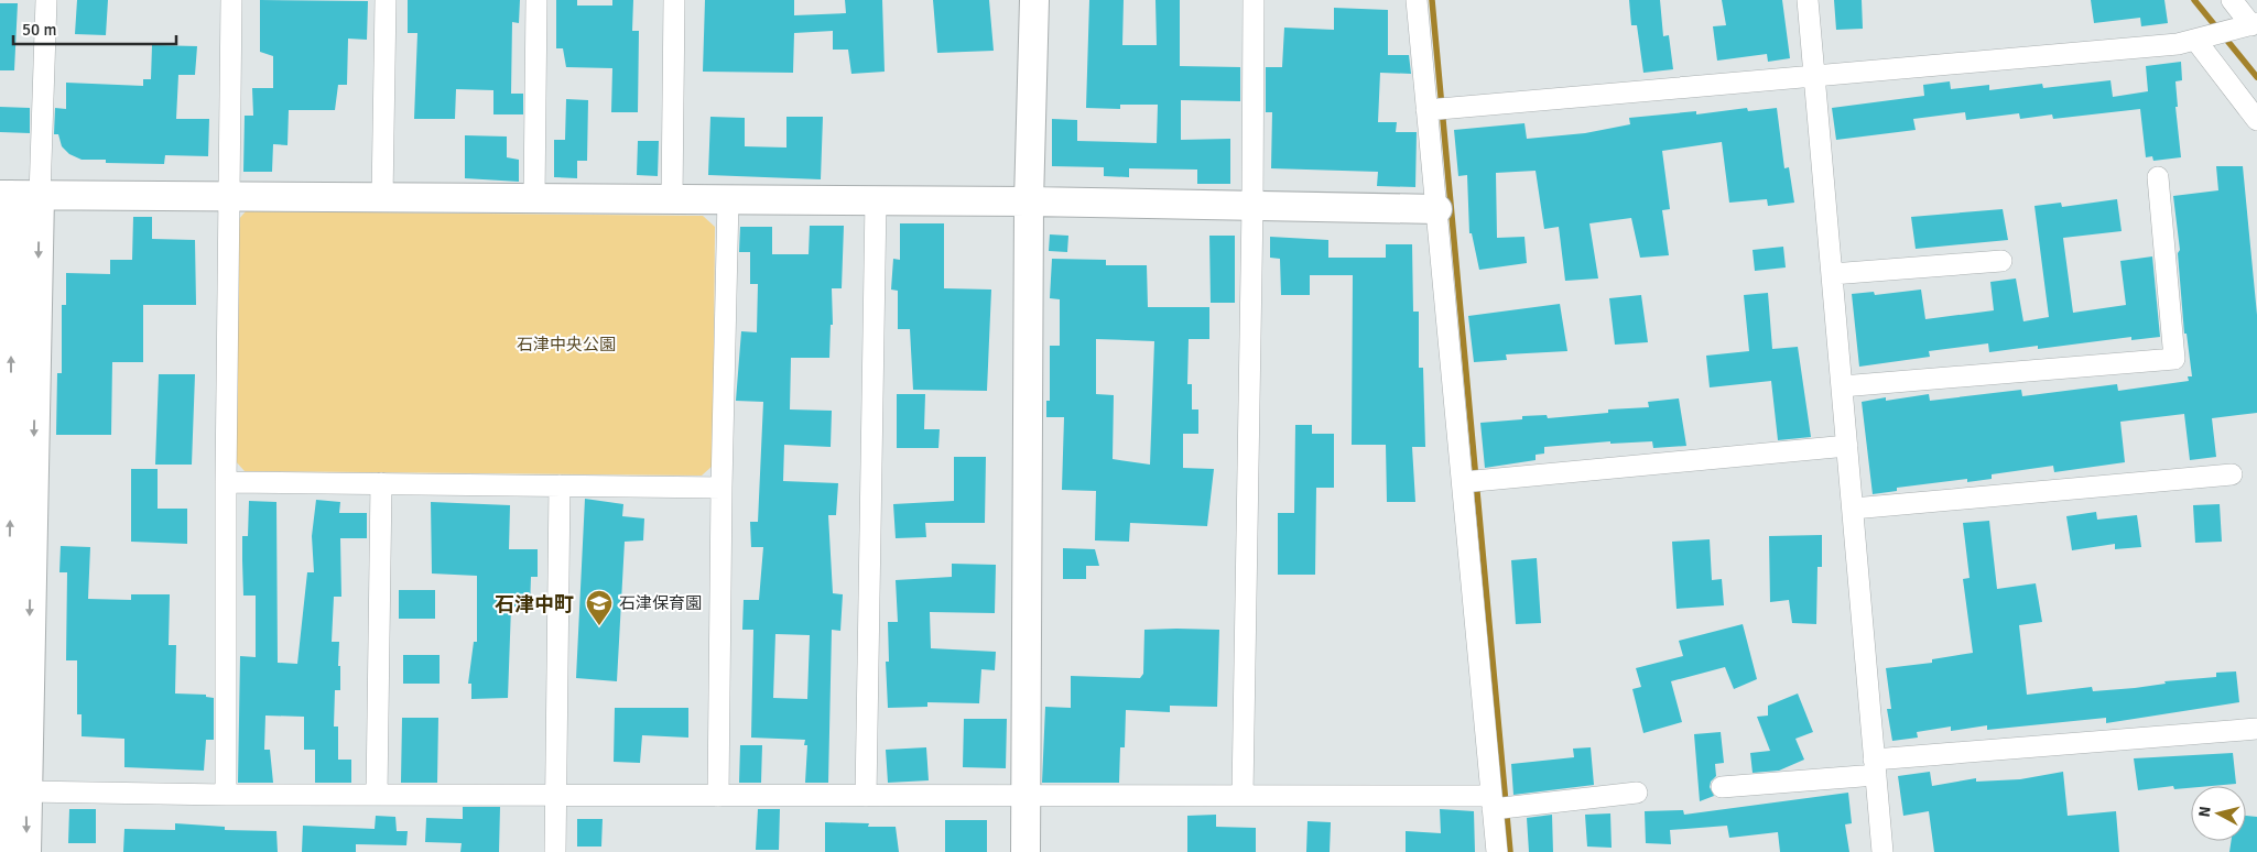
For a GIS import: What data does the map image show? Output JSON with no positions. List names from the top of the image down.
{
  "districts": ["石津中町"],
  "parks": ["石津中央公園"],
  "places": {
    "school or university": ["石津保育園"]
  },
  "scale_bar": "50 m",
  "north": "left"
}
